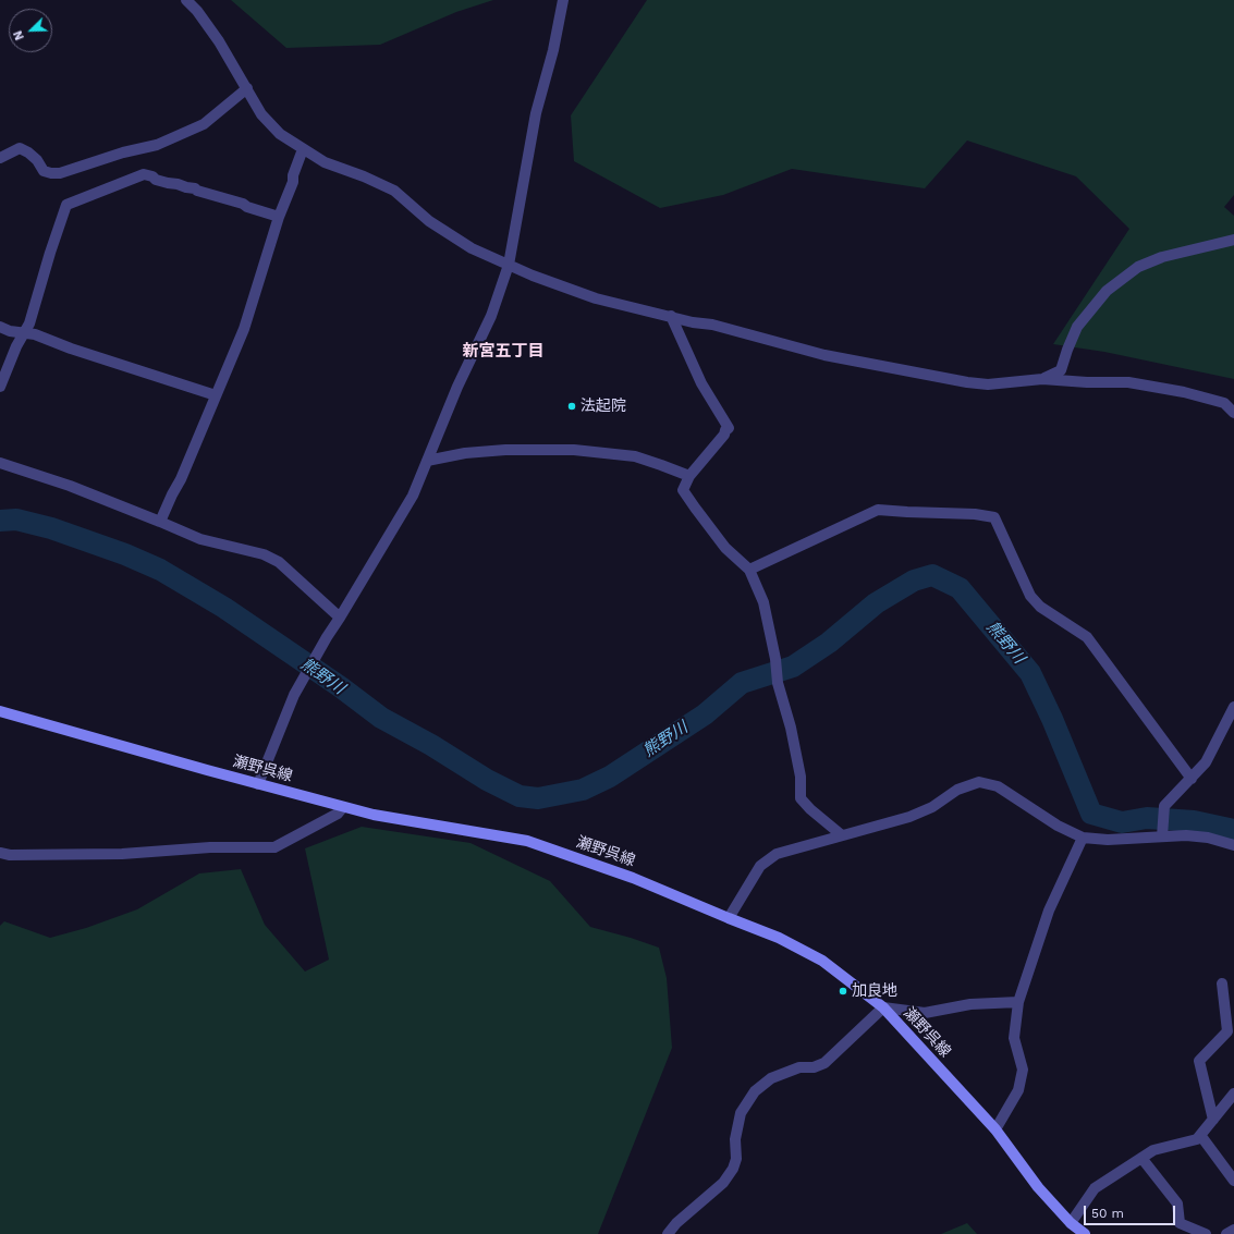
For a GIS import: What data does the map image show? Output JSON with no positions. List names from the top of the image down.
{
  "streets": {
    "main road": ["瀬野呉線"]
  },
  "districts": ["新宮五丁目"],
  "water": ["熊野川"],
  "places": ["法起院", "加良地"],
  "scale_bar": "50 m",
  "north": "bottom left"
}
